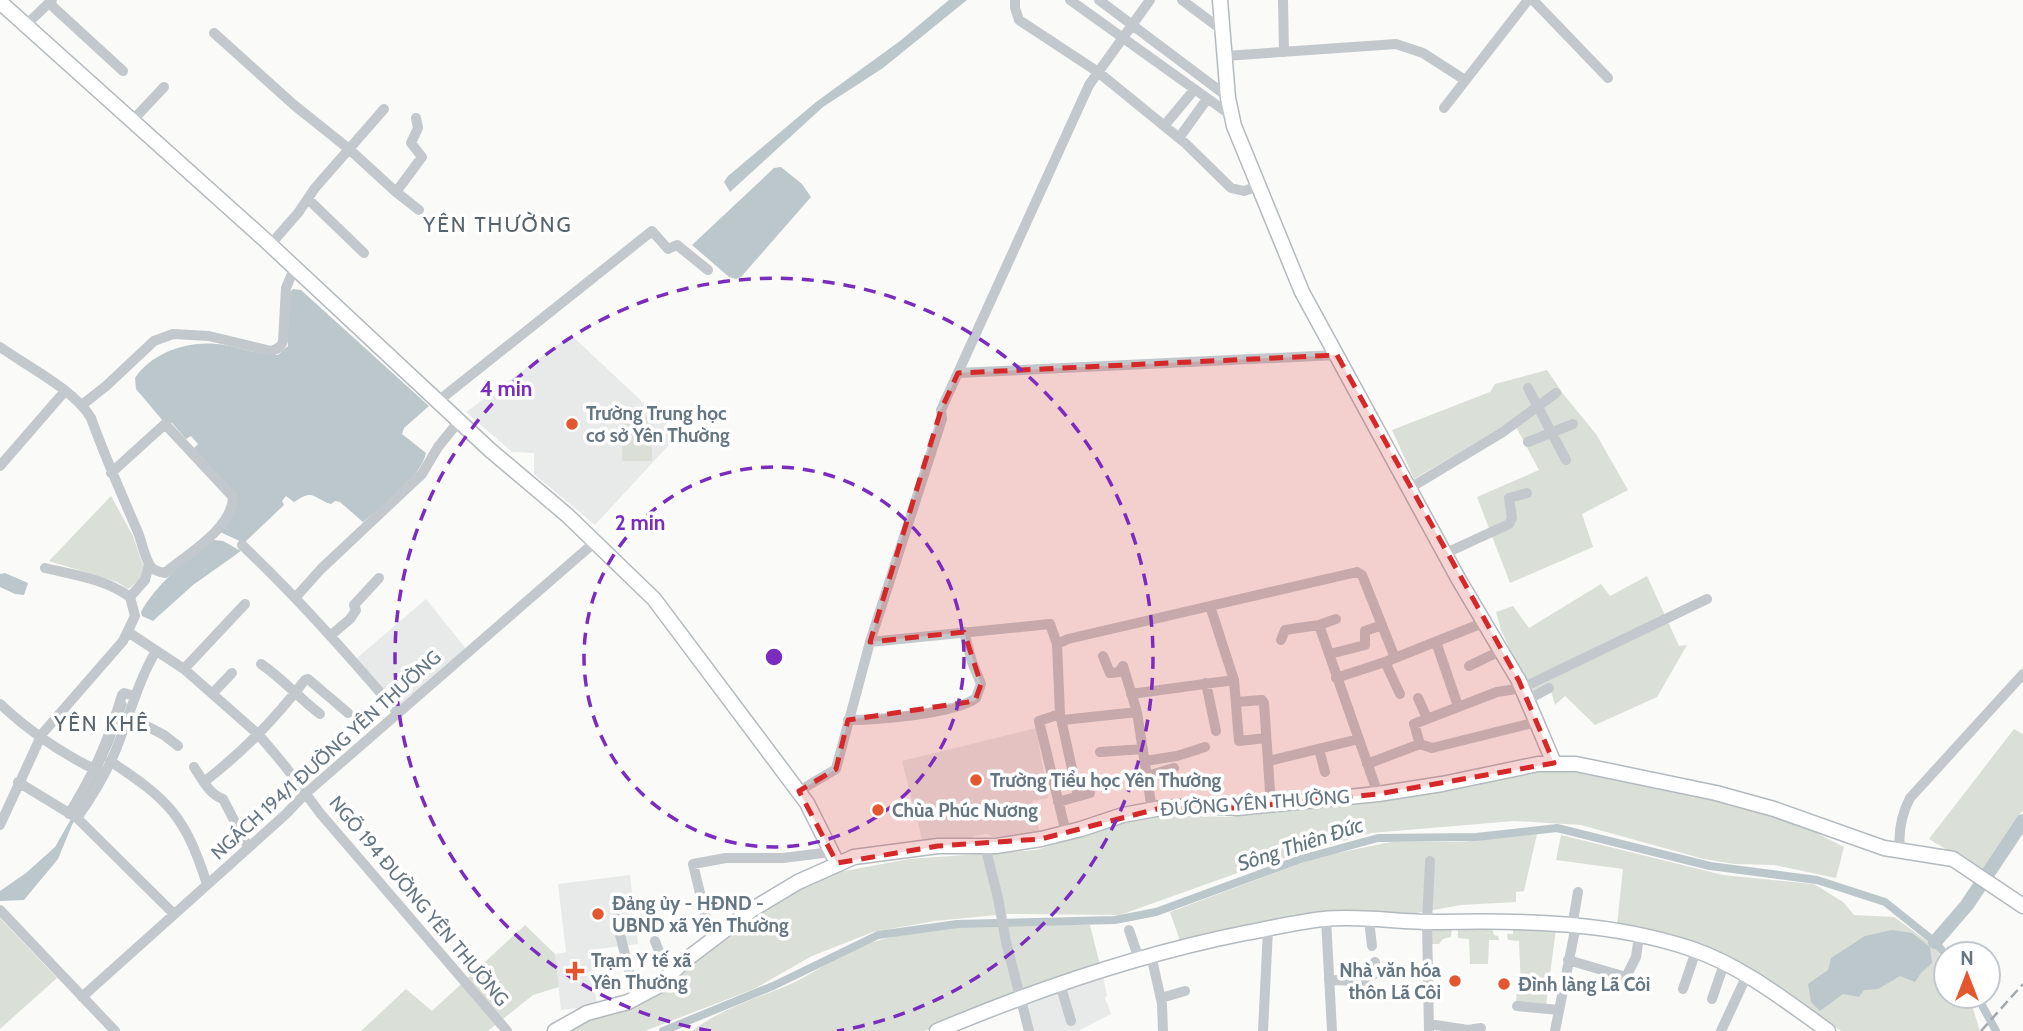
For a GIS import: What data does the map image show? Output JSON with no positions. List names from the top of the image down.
{
  "streets": {
    "main road": ["ĐƯỜNG YÊN THƯỜNG"],
    "street": ["NGÁCH 194/1 ĐƯỜNG YÊN THƯỜNG", "NGÕ 194 ĐƯỜNG YÊN THƯỜNG"]
  },
  "crossings": [
    ["NGÁCH 194/1 ĐƯỜNG YÊN THƯỜNG", "NGÕ 194 ĐƯỜNG YÊN THƯỜNG"]
  ],
  "districts": ["YÊN THƯỜNG", "YÊN KHÊ"],
  "water": ["Sông Thiên Đức"],
  "places": {
    "other": [
      "Trường Trung học cơ sở Yên Thường",
      "Trường Tiểu học Yên Thường",
      "Chùa Phúc Nương",
      "Đảng ủy - HĐND - UBND xã Yên Thường",
      "Nhà văn hóa thôn Lã Côi",
      "Đình làng Lã Côi"
    ],
    "health": ["Trạm Y tế xã Yên Thường"]
  },
  "north": "top",
  "rings": ["4 min", "2 min"]
}
